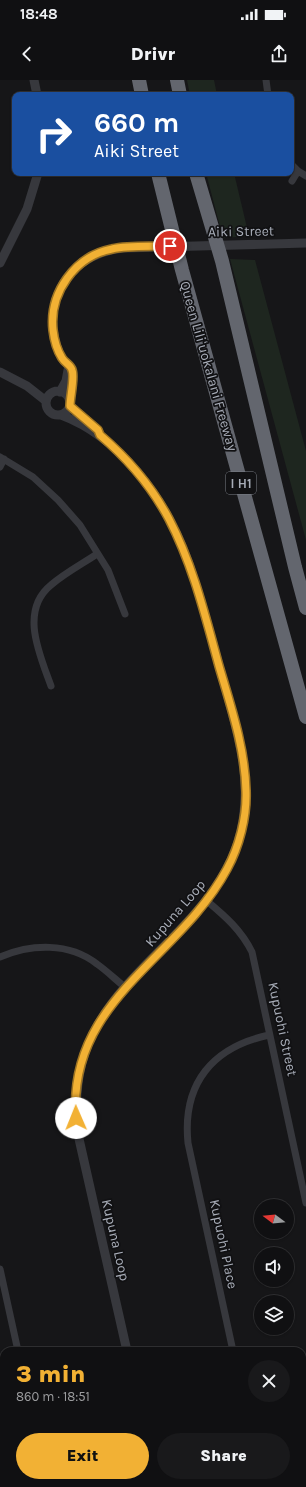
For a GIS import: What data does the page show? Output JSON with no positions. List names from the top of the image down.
{
  "streets": {
    "highway": ["Queen Liliʻuokalani Freeway", "I H1"],
    "street": [
      "Aiki Street",
      "Kupuna Loop",
      "Kupuohi Street",
      "Kupuohi Place"
    ]
  },
  "crossings": [
    ["Aiki Street", "Kupuna Loop"],
    ["Kupuna Loop", "Kupuohi Street"],
    ["Kupuohi Street", "Kupuohi Place"]
  ],
  "north": "left",
  "page": {
    "status": "18:48",
    "header": "Drivr",
    "turn": ["660 m", "Aiki Street"],
    "heading": ["3 min", "860 m · 18:51"],
    "buttons": ["Exit", "Share"]
  }
}
